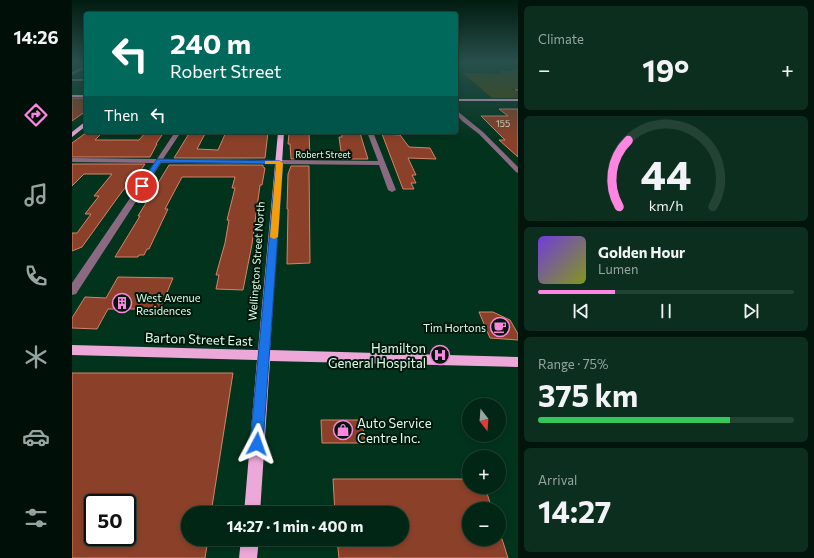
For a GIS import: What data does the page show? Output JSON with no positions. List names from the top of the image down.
{
  "streets": {
    "main road": ["Wellington Street North", "Barton Street East"],
    "street": ["Robert Street"]
  },
  "crossings": [
    ["Robert Street", "Wellington Street North"],
    ["Wellington Street North", "Barton Street East"]
  ],
  "places": {
    "building": ["West Avenue Residences"],
    "cafe": ["Tim Hortons"],
    "hospital": ["Hamilton General Hospital"],
    "shop": ["Auto Service Centre Inc."]
  },
  "house_numbers": ["155"],
  "north": "bottom",
  "page": {
    "tabs": "14:26",
    "tile": [
      "Climate",
      ["Range · 75%", "375 km"],
      ["Arrival", "14:27"]
    ],
    "turn": ["240 m", "Robert Street"],
    "heat": ["−", "19°", "+"],
    "then": "Then",
    "song": ["Golden Hour", "Lumen"],
    "map_buttons": ["+", "−"],
    "limit": "50",
    "trip": "14:27 · 1 min · 400 m",
    "gauge": ["44", "km/h"]
  }
}
